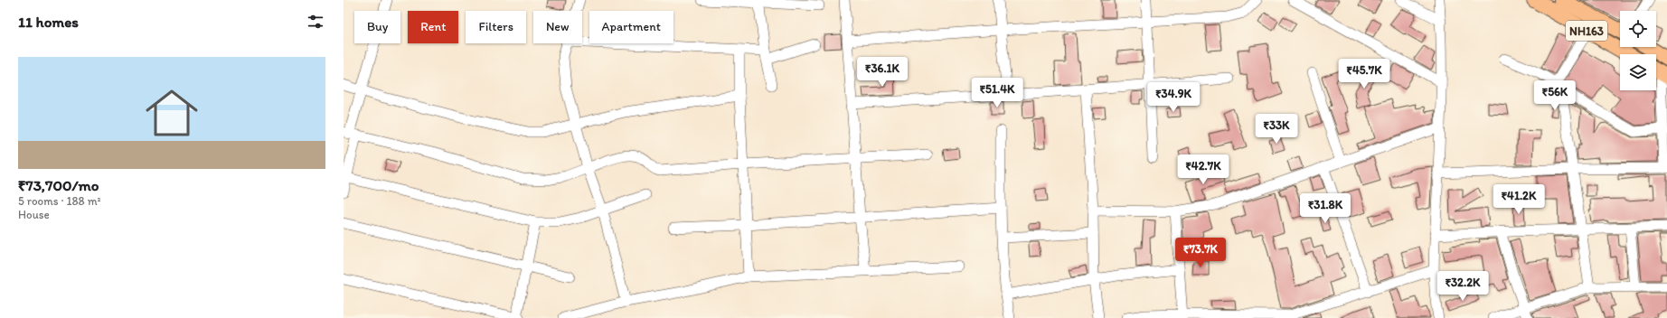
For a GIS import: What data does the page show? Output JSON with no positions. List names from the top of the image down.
{
  "streets": {
    "highway": ["NH163"]
  },
  "page": {
    "heading": "11 homes",
    "chip": [
      "Buy",
      "Rent",
      "Filters",
      "New",
      "Apartment"
    ],
    "list": [
      {
        "name": "₹73,700/mo",
        "note": "5 rooms · 188 m² · House"
      }
    ],
    "price": [
      "₹36.1K",
      "₹45.7K",
      "₹51.4K",
      "₹56K",
      "₹34.9K",
      "₹33K",
      "₹42.7K",
      "₹41.2K",
      "₹31.8K",
      "₹73.7K",
      "₹32.2K"
    ]
  }
}
